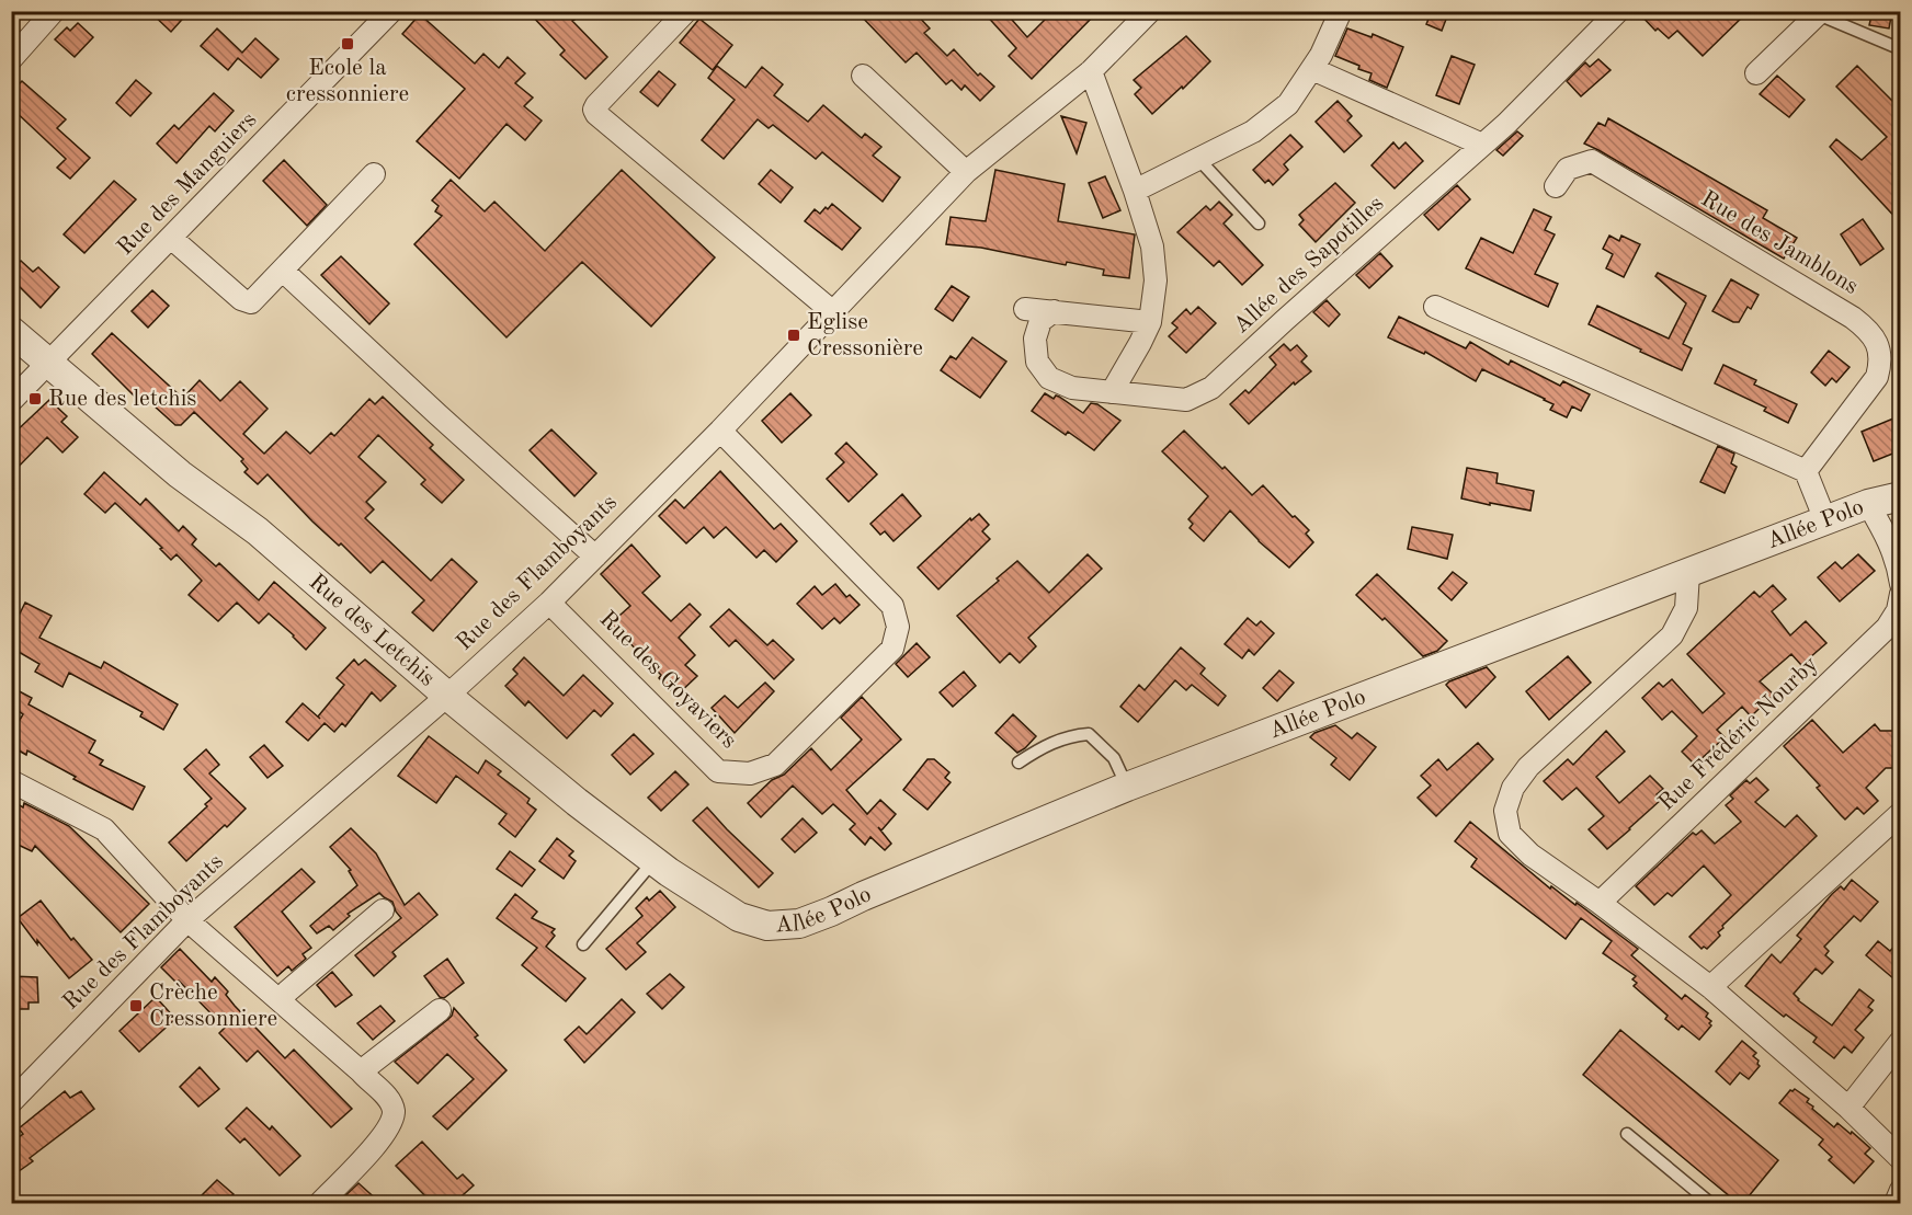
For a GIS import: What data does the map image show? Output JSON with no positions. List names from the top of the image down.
{
  "streets": {
    "street": [
      "Rue des Manguiers",
      "Rue des Jamblons",
      "Allée des Sapotilles",
      "Allée Polo",
      "Rue des Flamboyants",
      "Rue des Letchis",
      "Rue des Goyaviers",
      "Rue Frédéric Nourby"
    ]
  },
  "crossings": [
    ["Rue des Manguiers", "Rue des Letchis"],
    ["Allée Polo", "Rue des Letchis"],
    ["Rue des Flamboyants", "Rue des Letchis"],
    ["Rue des Flamboyants", "Rue des Goyaviers"]
  ],
  "places": {
    "transit": [
      "Ecole la cressonniere",
      "Eglise Cressonière",
      "Rue des letchis",
      "Crèche Cressonniere"
    ]
  }
}
